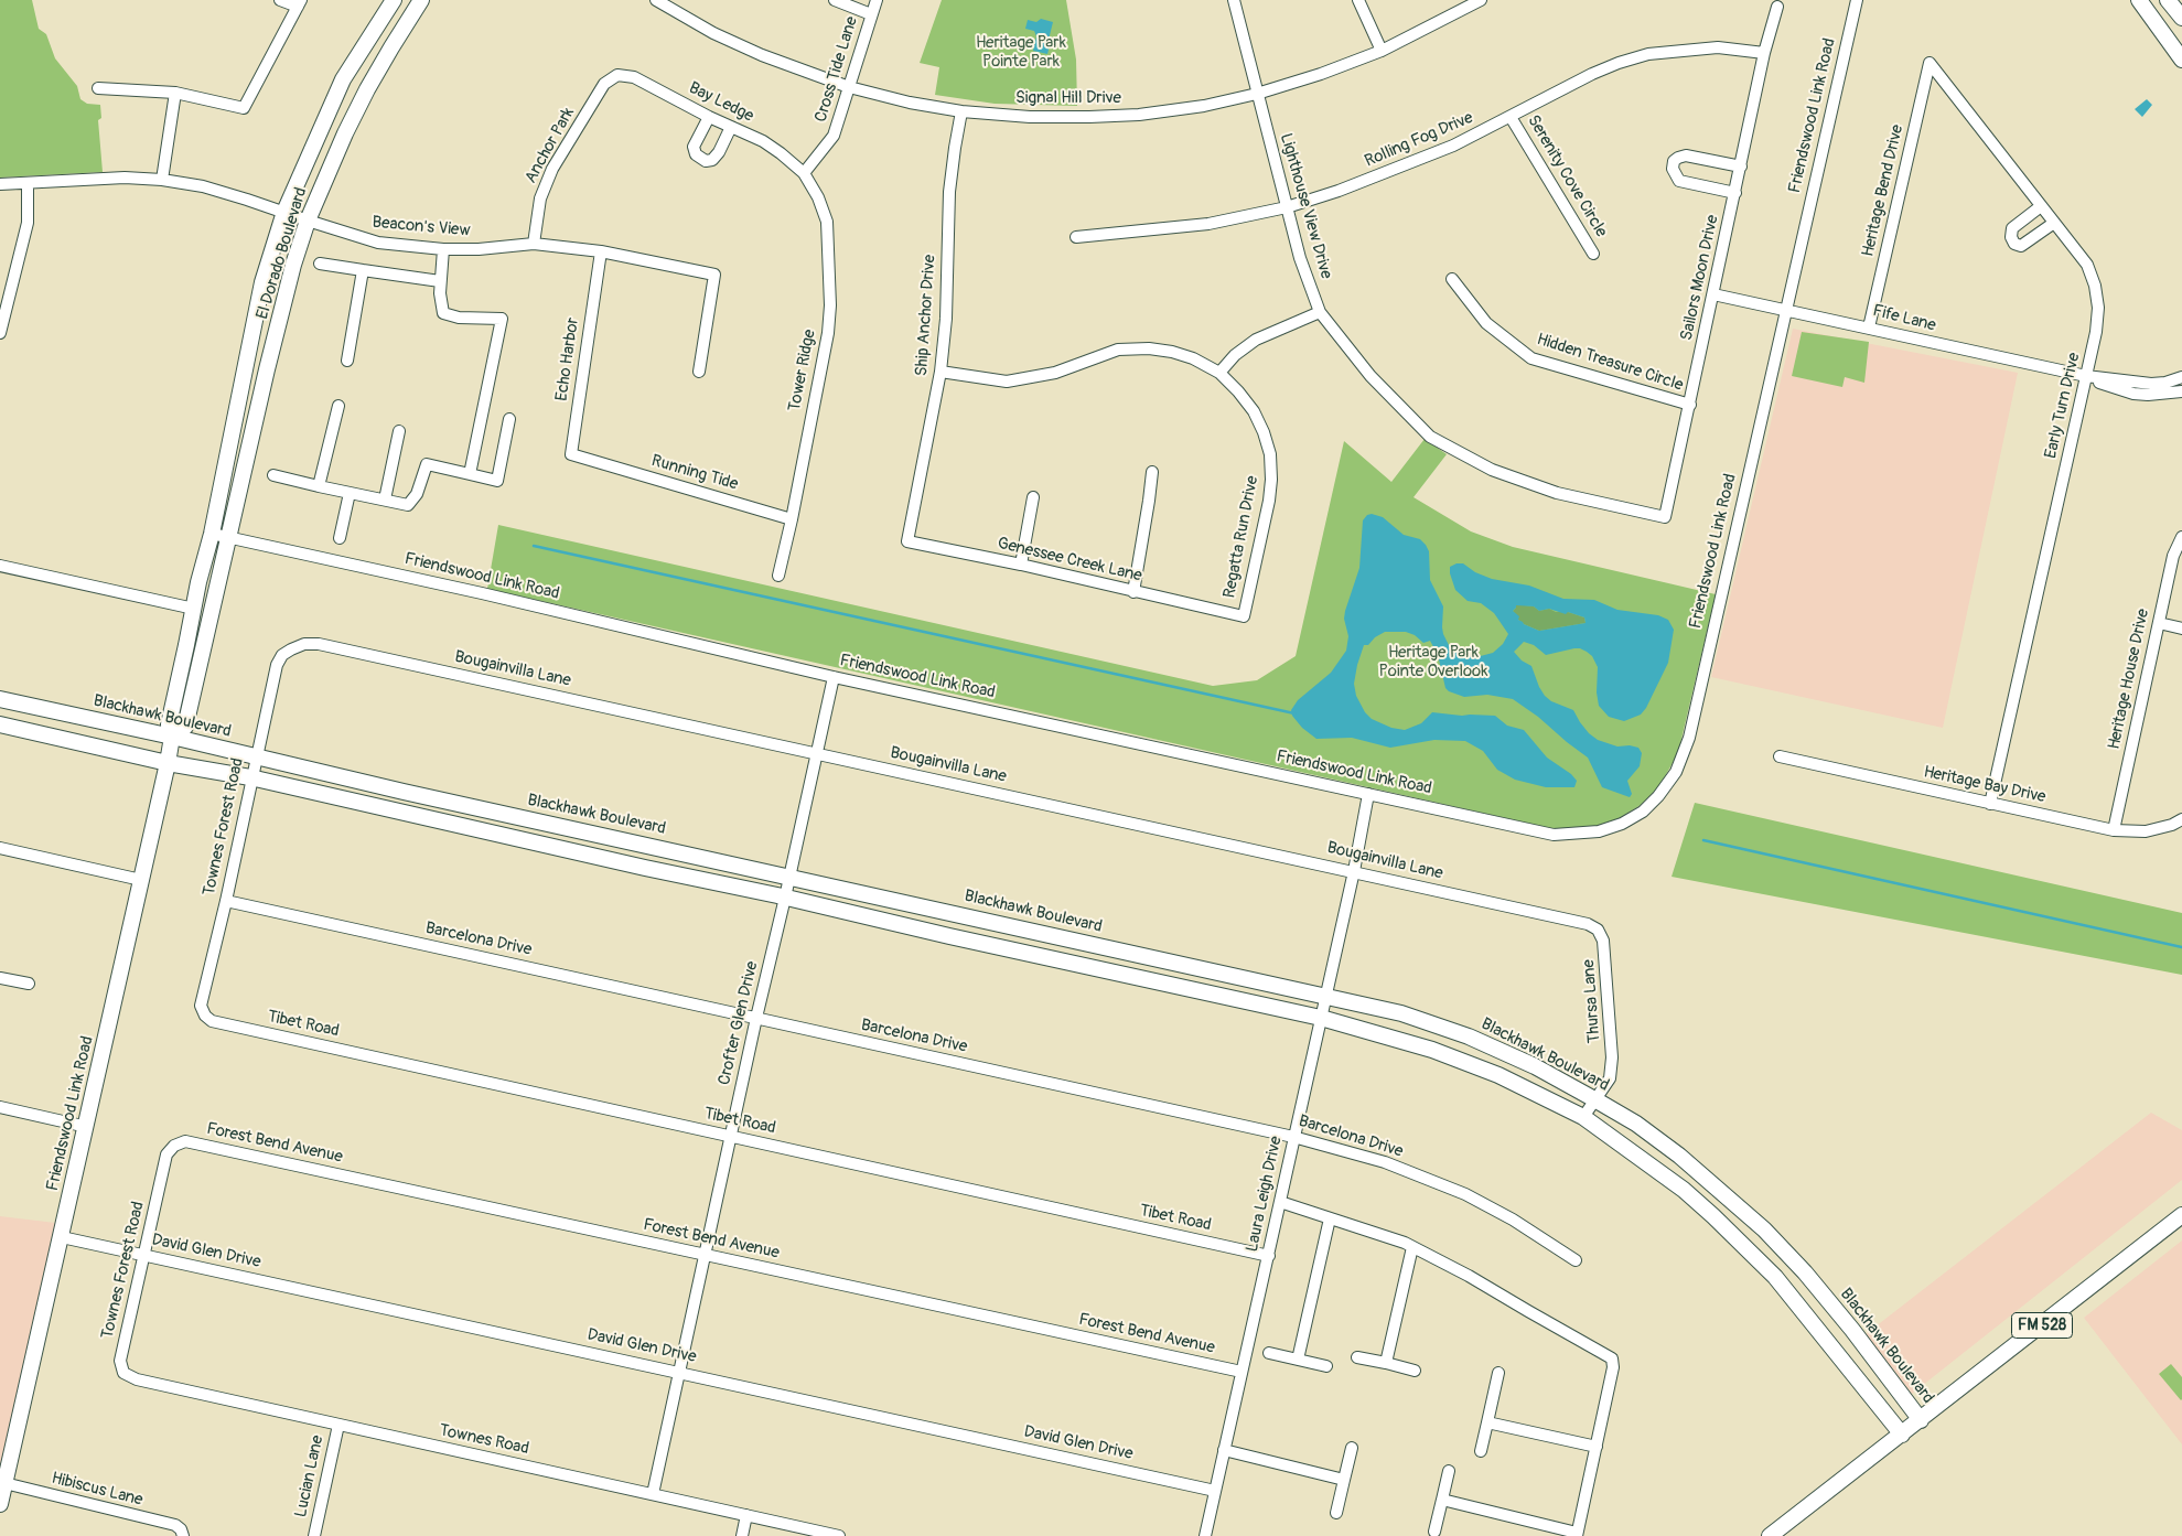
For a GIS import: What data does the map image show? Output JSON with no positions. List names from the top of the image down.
{
  "streets": {
    "main road": [
      "Friendswood Link Road",
      "El Dorado Boulevard",
      "Blackhawk Boulevard",
      "FM 528"
    ],
    "street": [
      "Cross Tide Lane",
      "Signal Hill Drive",
      "Bay Ledge",
      "Rolling Fog Drive",
      "Anchor Park",
      "Serenity Cove Circle",
      "Heritage Bend Drive",
      "Lighthouse View Drive",
      "Beacon's View",
      "Sailors Moon Drive",
      "Ship Anchor Drive",
      "Fife Lane",
      "Echo Harbor",
      "Hidden Treasure Circle",
      "Tower Ridge",
      "Early Turn Drive",
      "Running Tide",
      "Regatta Run Drive",
      "Genessee Creek Lane",
      "Bougainvilla Lane",
      "Heritage House Drive",
      "Heritage Bay Drive",
      "Townes Forest Road",
      "Barcelona Drive",
      "Thursa Lane",
      "Crofter Glen Drive",
      "Tibet Road",
      "Forest Bend Avenue",
      "Laura Leigh Drive",
      "David Glen Drive",
      "Townes Road",
      "Lucian Lane",
      "Hibiscus Lane"
    ]
  },
  "crossings": [
    ["Cross Tide Lane", "Signal Hill Drive"],
    ["Cross Tide Lane", "Bay Ledge"],
    ["Cross Tide Lane", "Tower Ridge"],
    ["Signal Hill Drive", "Lighthouse View Drive"],
    ["Signal Hill Drive", "Ship Anchor Drive"],
    ["Bay Ledge", "Anchor Park"],
    ["Bay Ledge", "Tower Ridge"],
    ["Friendswood Link Road", "El Dorado Boulevard"],
    ["Friendswood Link Road", "Fife Lane"],
    ["Friendswood Link Road", "Blackhawk Boulevard"],
    ["Friendswood Link Road", "Crofter Glen Drive"],
    ["Friendswood Link Road", "Laura Leigh Drive"],
    ["Friendswood Link Road", "David Glen Drive"],
    ["Friendswood Link Road", "Hibiscus Lane"],
    ["Rolling Fog Drive", "Serenity Cove Circle"],
    ["Rolling Fog Drive", "Lighthouse View Drive"],
    ["Rolling Fog Drive", "Sailors Moon Drive"],
    ["Anchor Park", "Beacon's View"],
    ["Heritage Bend Drive", "Fife Lane"],
    ["Heritage Bend Drive", "Early Turn Drive"],
    ["Lighthouse View Drive", "Sailors Moon Drive"],
    ["Beacon's View", "El Dorado Boulevard"],
    ["Beacon's View", "Echo Harbor"],
    ["Sailors Moon Drive", "Fife Lane"],
    ["Sailors Moon Drive", "Hidden Treasure Circle"],
    ["Ship Anchor Drive", "Regatta Run Drive"],
    ["Ship Anchor Drive", "Genessee Creek Lane"],
    ["Fife Lane", "Early Turn Drive"],
    ["Echo Harbor", "Running Tide"],
    ["Tower Ridge", "Running Tide"],
    ["Early Turn Drive", "Heritage Bay Drive"],
    ["Regatta Run Drive", "Genessee Creek Lane"],
    ["Bougainvilla Lane", "Townes Forest Road"],
    ["Bougainvilla Lane", "Thursa Lane"],
    ["Bougainvilla Lane", "Crofter Glen Drive"],
    ["Bougainvilla Lane", "Laura Leigh Drive"],
    ["Heritage House Drive", "Heritage Bay Drive"],
    ["Blackhawk Boulevard", "Townes Forest Road"],
    ["Blackhawk Boulevard", "Thursa Lane"],
    ["Blackhawk Boulevard", "Crofter Glen Drive"],
    ["Blackhawk Boulevard", "Laura Leigh Drive"],
    ["Blackhawk Boulevard", "FM 528"],
    ["Townes Forest Road", "Barcelona Drive"],
    ["Townes Forest Road", "Tibet Road"],
    ["Townes Forest Road", "Forest Bend Avenue"],
    ["Townes Forest Road", "David Glen Drive"],
    ["Townes Forest Road", "Townes Road"],
    ["Barcelona Drive", "Crofter Glen Drive"],
    ["Barcelona Drive", "Laura Leigh Drive"],
    ["Crofter Glen Drive", "Tibet Road"],
    ["Crofter Glen Drive", "Forest Bend Avenue"],
    ["Crofter Glen Drive", "David Glen Drive"],
    ["Crofter Glen Drive", "Townes Road"],
    ["Tibet Road", "Laura Leigh Drive"],
    ["Forest Bend Avenue", "Laura Leigh Drive"],
    ["Laura Leigh Drive", "David Glen Drive"],
    ["Townes Road", "Lucian Lane"]
  ],
  "parks": ["Heritage Park Pointe Park", "Heritage Park Pointe Overlook"]
}
